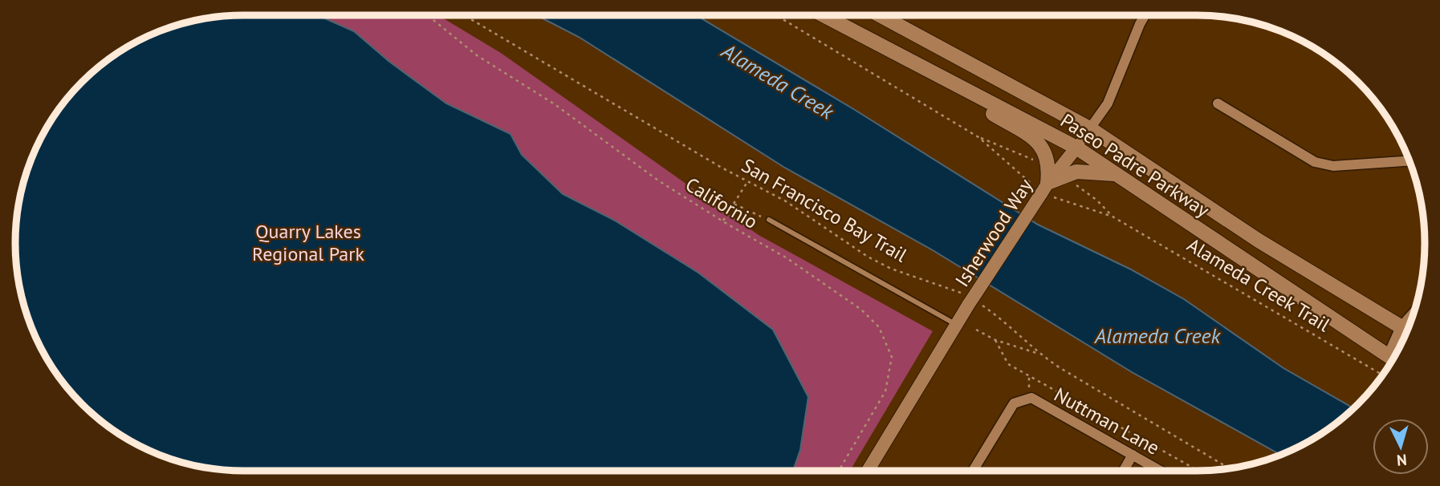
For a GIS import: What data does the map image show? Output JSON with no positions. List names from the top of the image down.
{
  "streets": {
    "main road": ["Paseo Padre Parkway"],
    "street": ["Isherwood Way", "Nuttman Lane"],
    "path": ["Californio", "San Francisco Bay Trail", "Alameda Creek Trail"]
  },
  "crossings": [
    ["Paseo Padre Parkway", "Isherwood Way"],
    ["San Francisco Bay Trail", "Isherwood Way"]
  ],
  "water": ["Alameda Creek"],
  "parks": ["Quarry Lakes Regional Park"],
  "north": "bottom"
}
